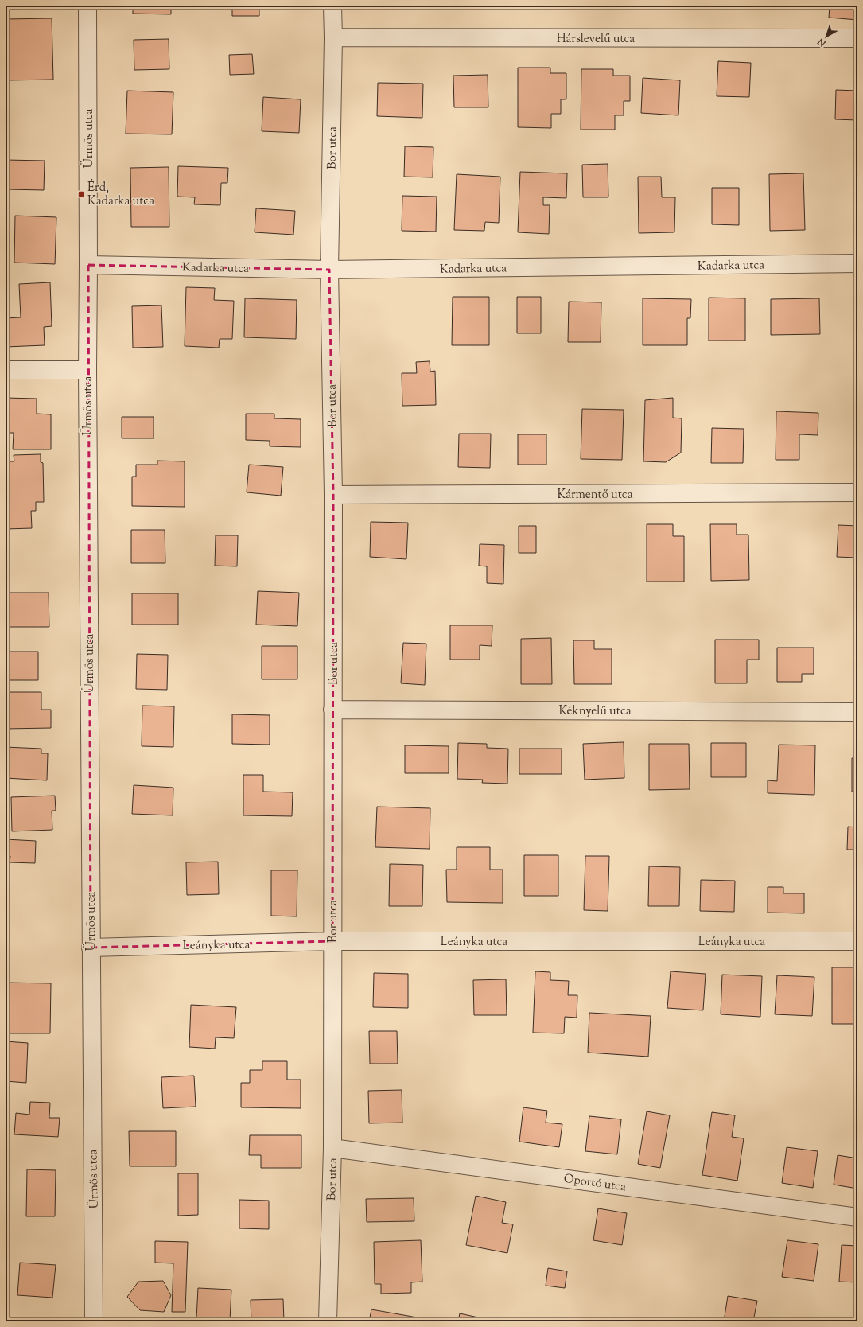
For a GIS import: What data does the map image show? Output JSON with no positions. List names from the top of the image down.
{
  "streets": {
    "street": [
      "Hárslevelű utca",
      "Ürmös utca",
      "Bor utca",
      "Kadarka utca",
      "Kármentő utca",
      "Kéknyelű utca",
      "Leányka utca",
      "Oportó utca"
    ]
  },
  "crossings": [
    ["Hárslevelű utca", "Bor utca"],
    ["Ürmös utca", "Kadarka utca"],
    ["Ürmös utca", "Leányka utca"],
    ["Bor utca", "Kadarka utca"],
    ["Bor utca", "Kármentő utca"],
    ["Bor utca", "Kéknyelű utca"],
    ["Bor utca", "Leányka utca"],
    ["Bor utca", "Oportó utca"]
  ],
  "places": {
    "transit": ["Érd, Kadarka utca"]
  },
  "north": "bottom left"
}
